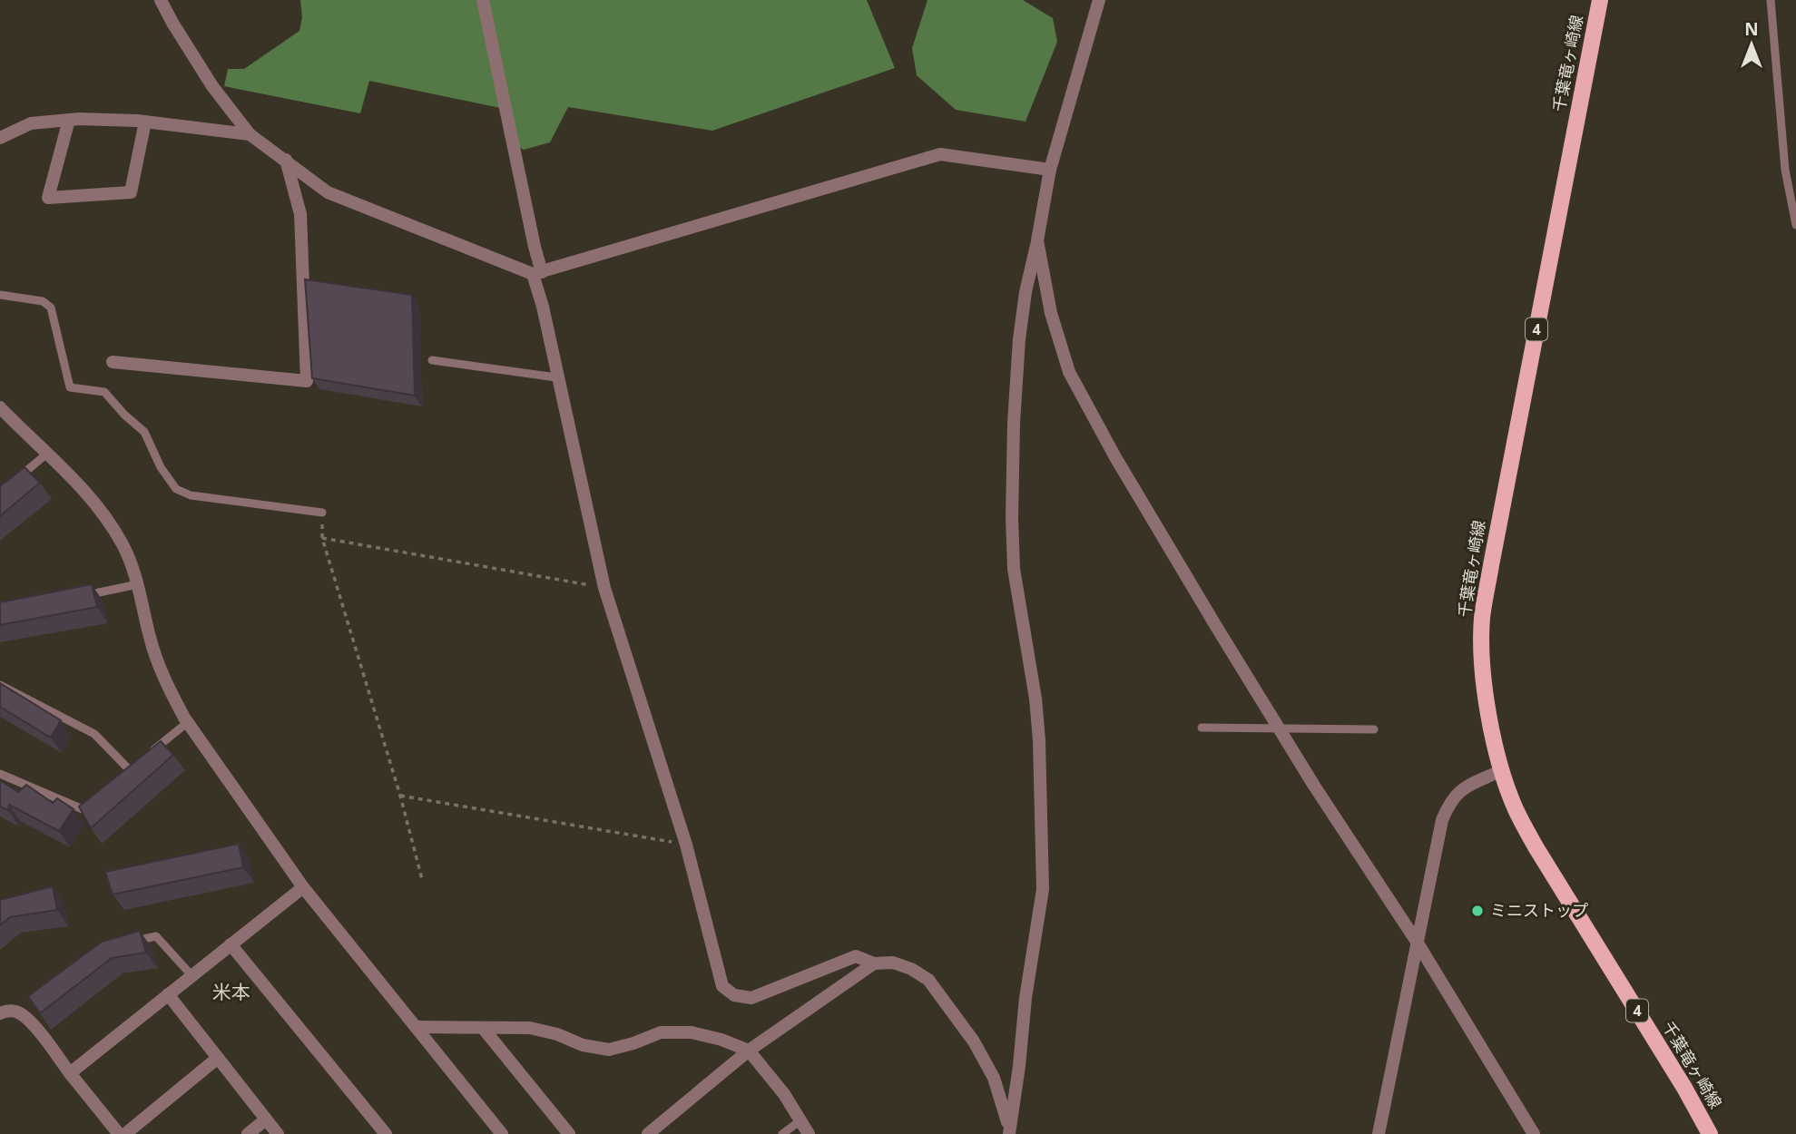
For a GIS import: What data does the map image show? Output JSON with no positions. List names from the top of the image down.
{
  "streets": {
    "main road": ["千葉竜ヶ崎線", "4"]
  },
  "districts": ["米本"],
  "places": ["ミニストップ"],
  "north": "top"
}
